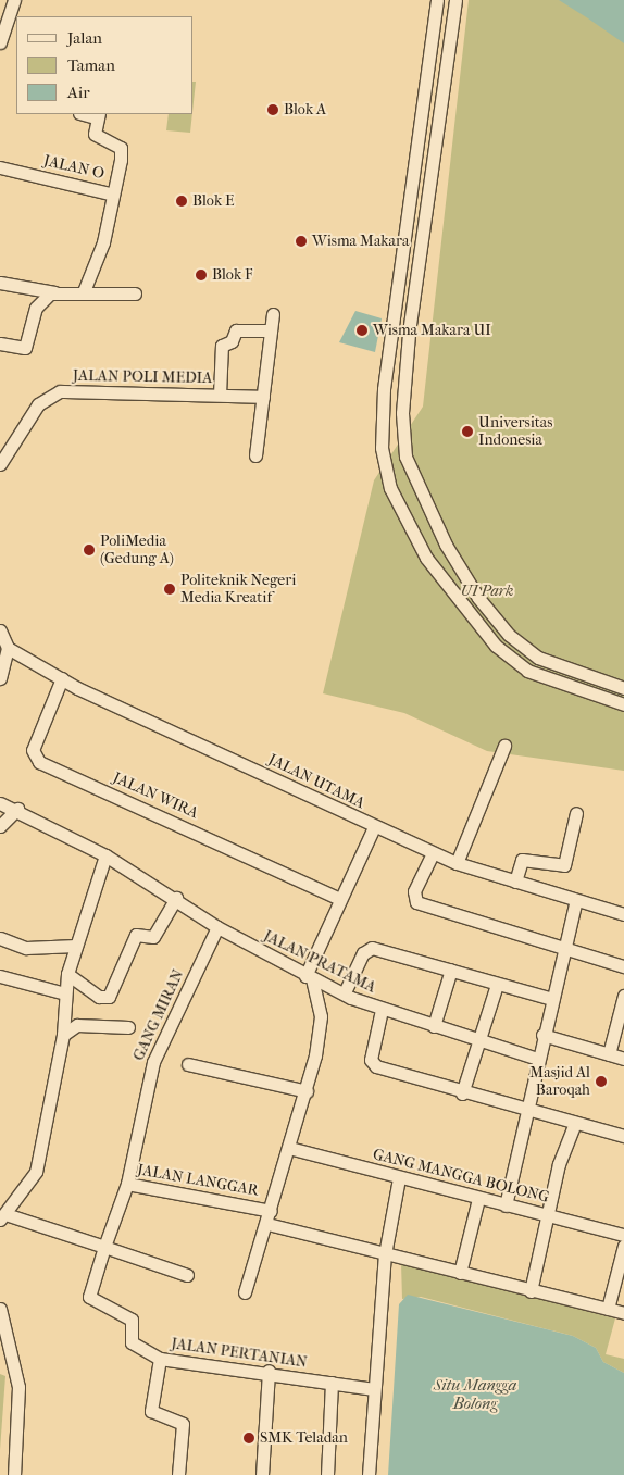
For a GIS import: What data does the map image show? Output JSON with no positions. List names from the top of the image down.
{
  "streets": {
    "street": [
      "JALAN O",
      "JALAN POLI MEDIA",
      "JALAN UTAMA",
      "JALAN WIRA",
      "JALAN PRATAMA",
      "GANG MIRAN",
      "GANG MANGGA BOLONG",
      "JALAN LANGGAR",
      "JALAN PERTANIAN"
    ]
  },
  "crossings": [
    ["JALAN UTAMA", "JALAN WIRA"],
    ["JALAN PRATAMA", "GANG MIRAN"],
    ["GANG MIRAN", "JALAN LANGGAR"],
    ["JALAN LANGGAR", "JALAN PERTANIAN"]
  ],
  "water": ["Situ Mangga Bolong"],
  "parks": ["UI Park"],
  "places": [
    "Blok A",
    "Blok E",
    "Wisma Makara",
    "Blok F",
    "Wisma Makara UI",
    "Universitas Indonesia",
    "PoliMedia (Gedung A)",
    "Politeknik Negeri Media Kreatif",
    "Masjid Al Baroqah",
    "SMK Teladan"
  ],
  "legend": ["Jalan", "Taman", "Air"]
}
